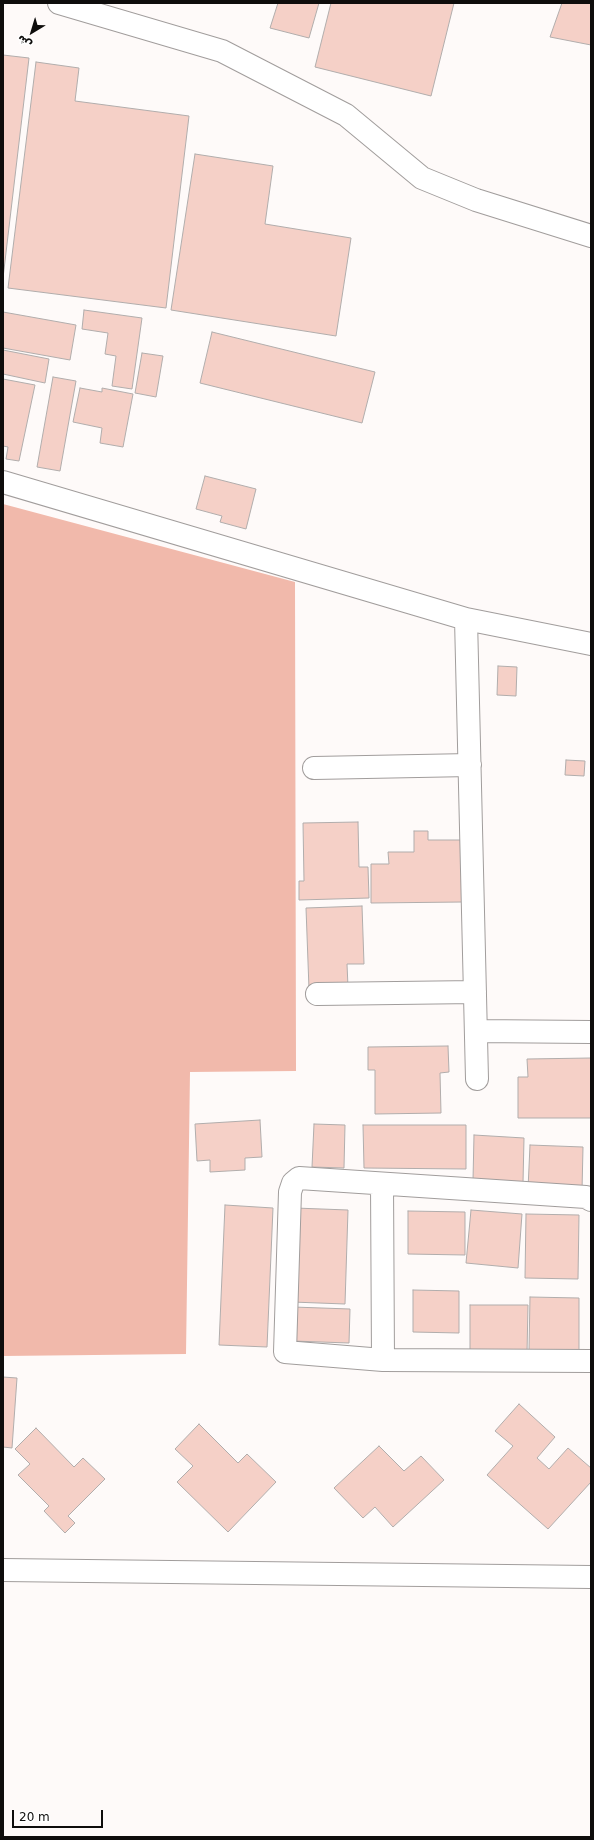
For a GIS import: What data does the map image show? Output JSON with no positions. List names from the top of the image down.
{
  "scale_bar": "20 m",
  "north": "bottom left"
}
